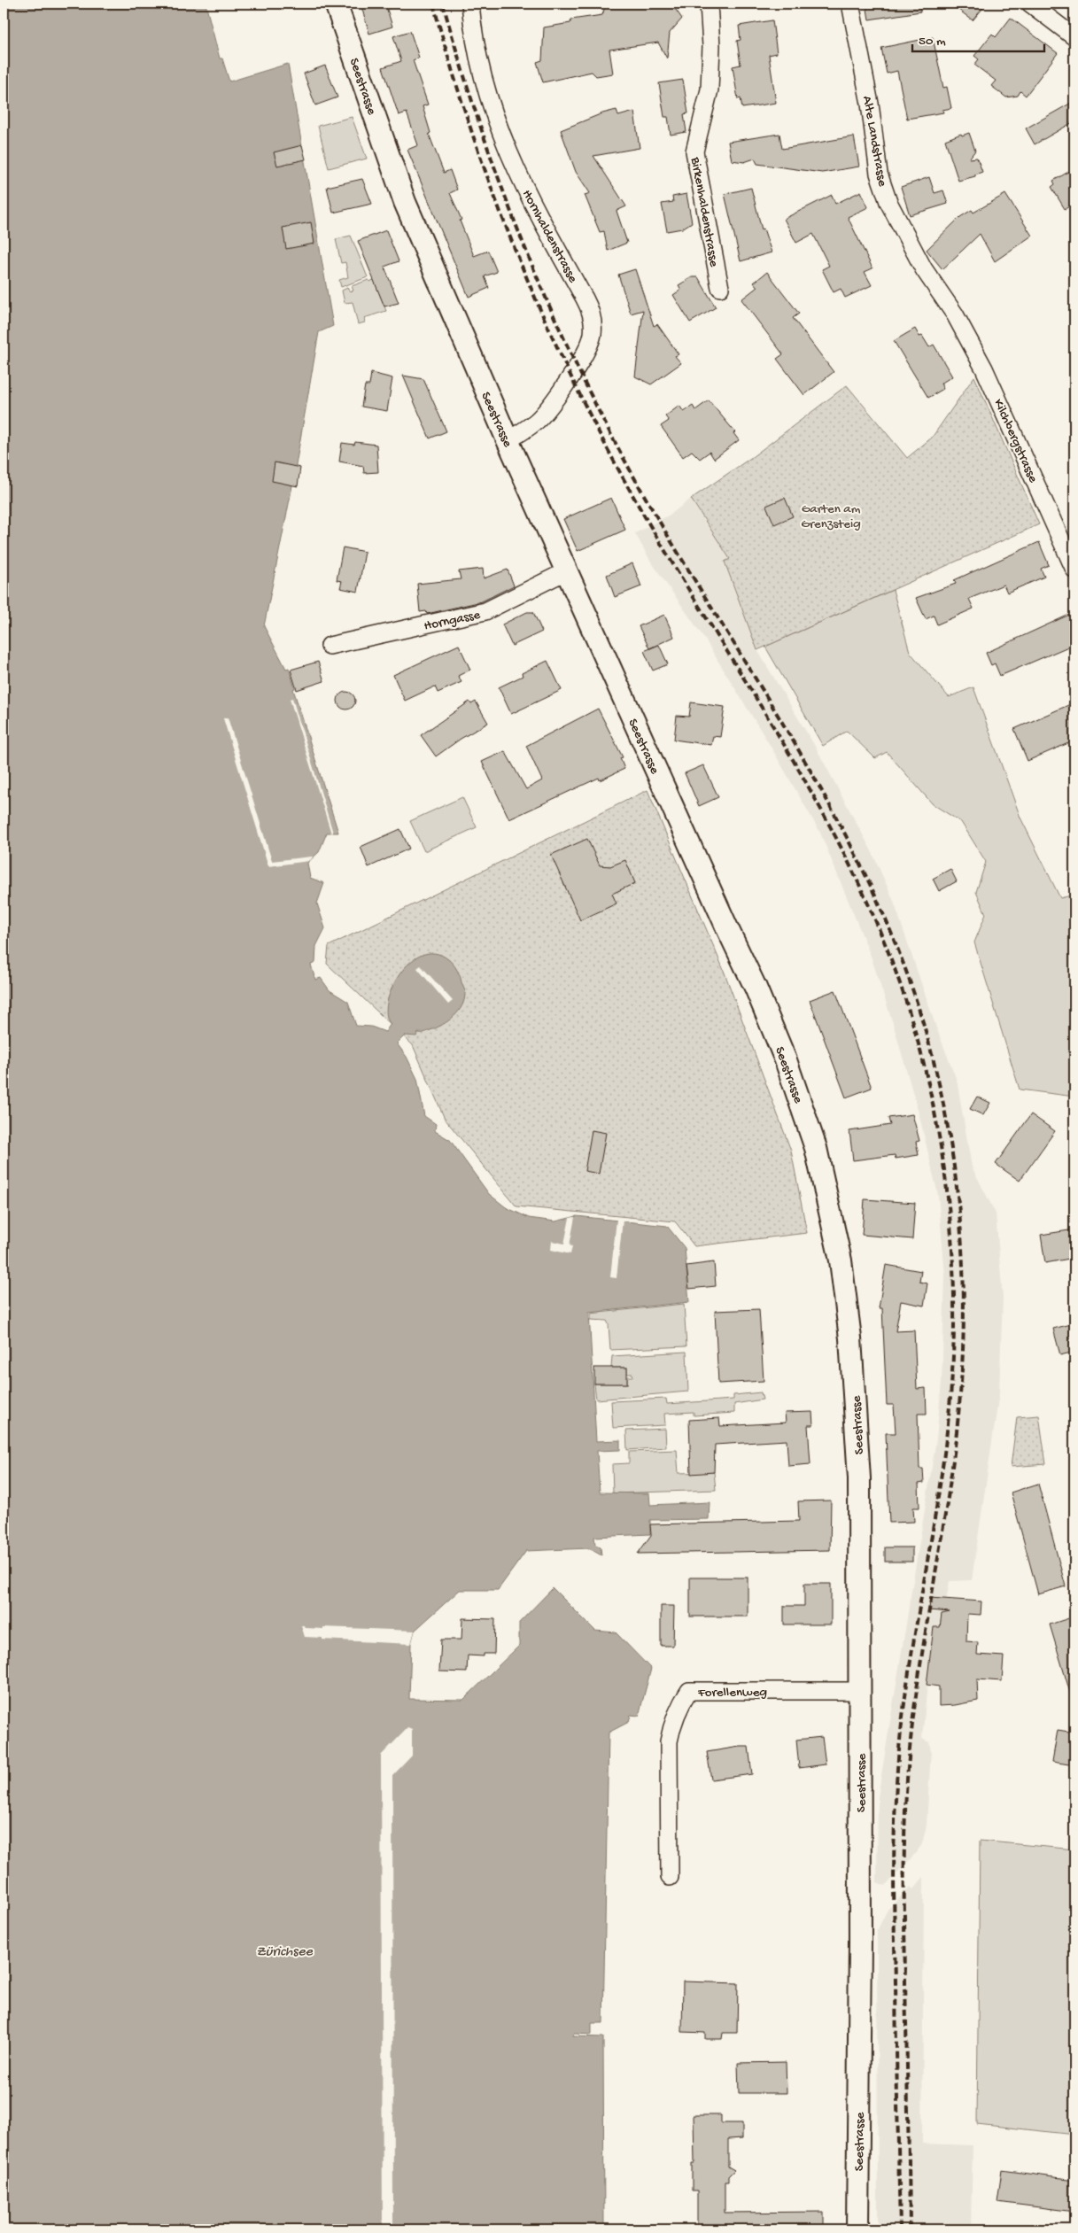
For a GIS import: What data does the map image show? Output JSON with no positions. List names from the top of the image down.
{
  "streets": {
    "main road": ["Seestrasse"],
    "street": [
      "Alte Landstrasse",
      "Birkenhaldenstrasse",
      "Hornhaldenstrasse",
      "Kilchbergstrasse",
      "Horngasse",
      "Forellenweg"
    ]
  },
  "crossings": [
    ["Seestrasse", "Hornhaldenstrasse"],
    ["Seestrasse", "Horngasse"],
    ["Seestrasse", "Forellenweg"],
    ["Alte Landstrasse", "Kilchbergstrasse"]
  ],
  "water": ["Zürichsee"],
  "parks": ["Garten am Grenzsteig"],
  "scale_bar": "50 m"
}
